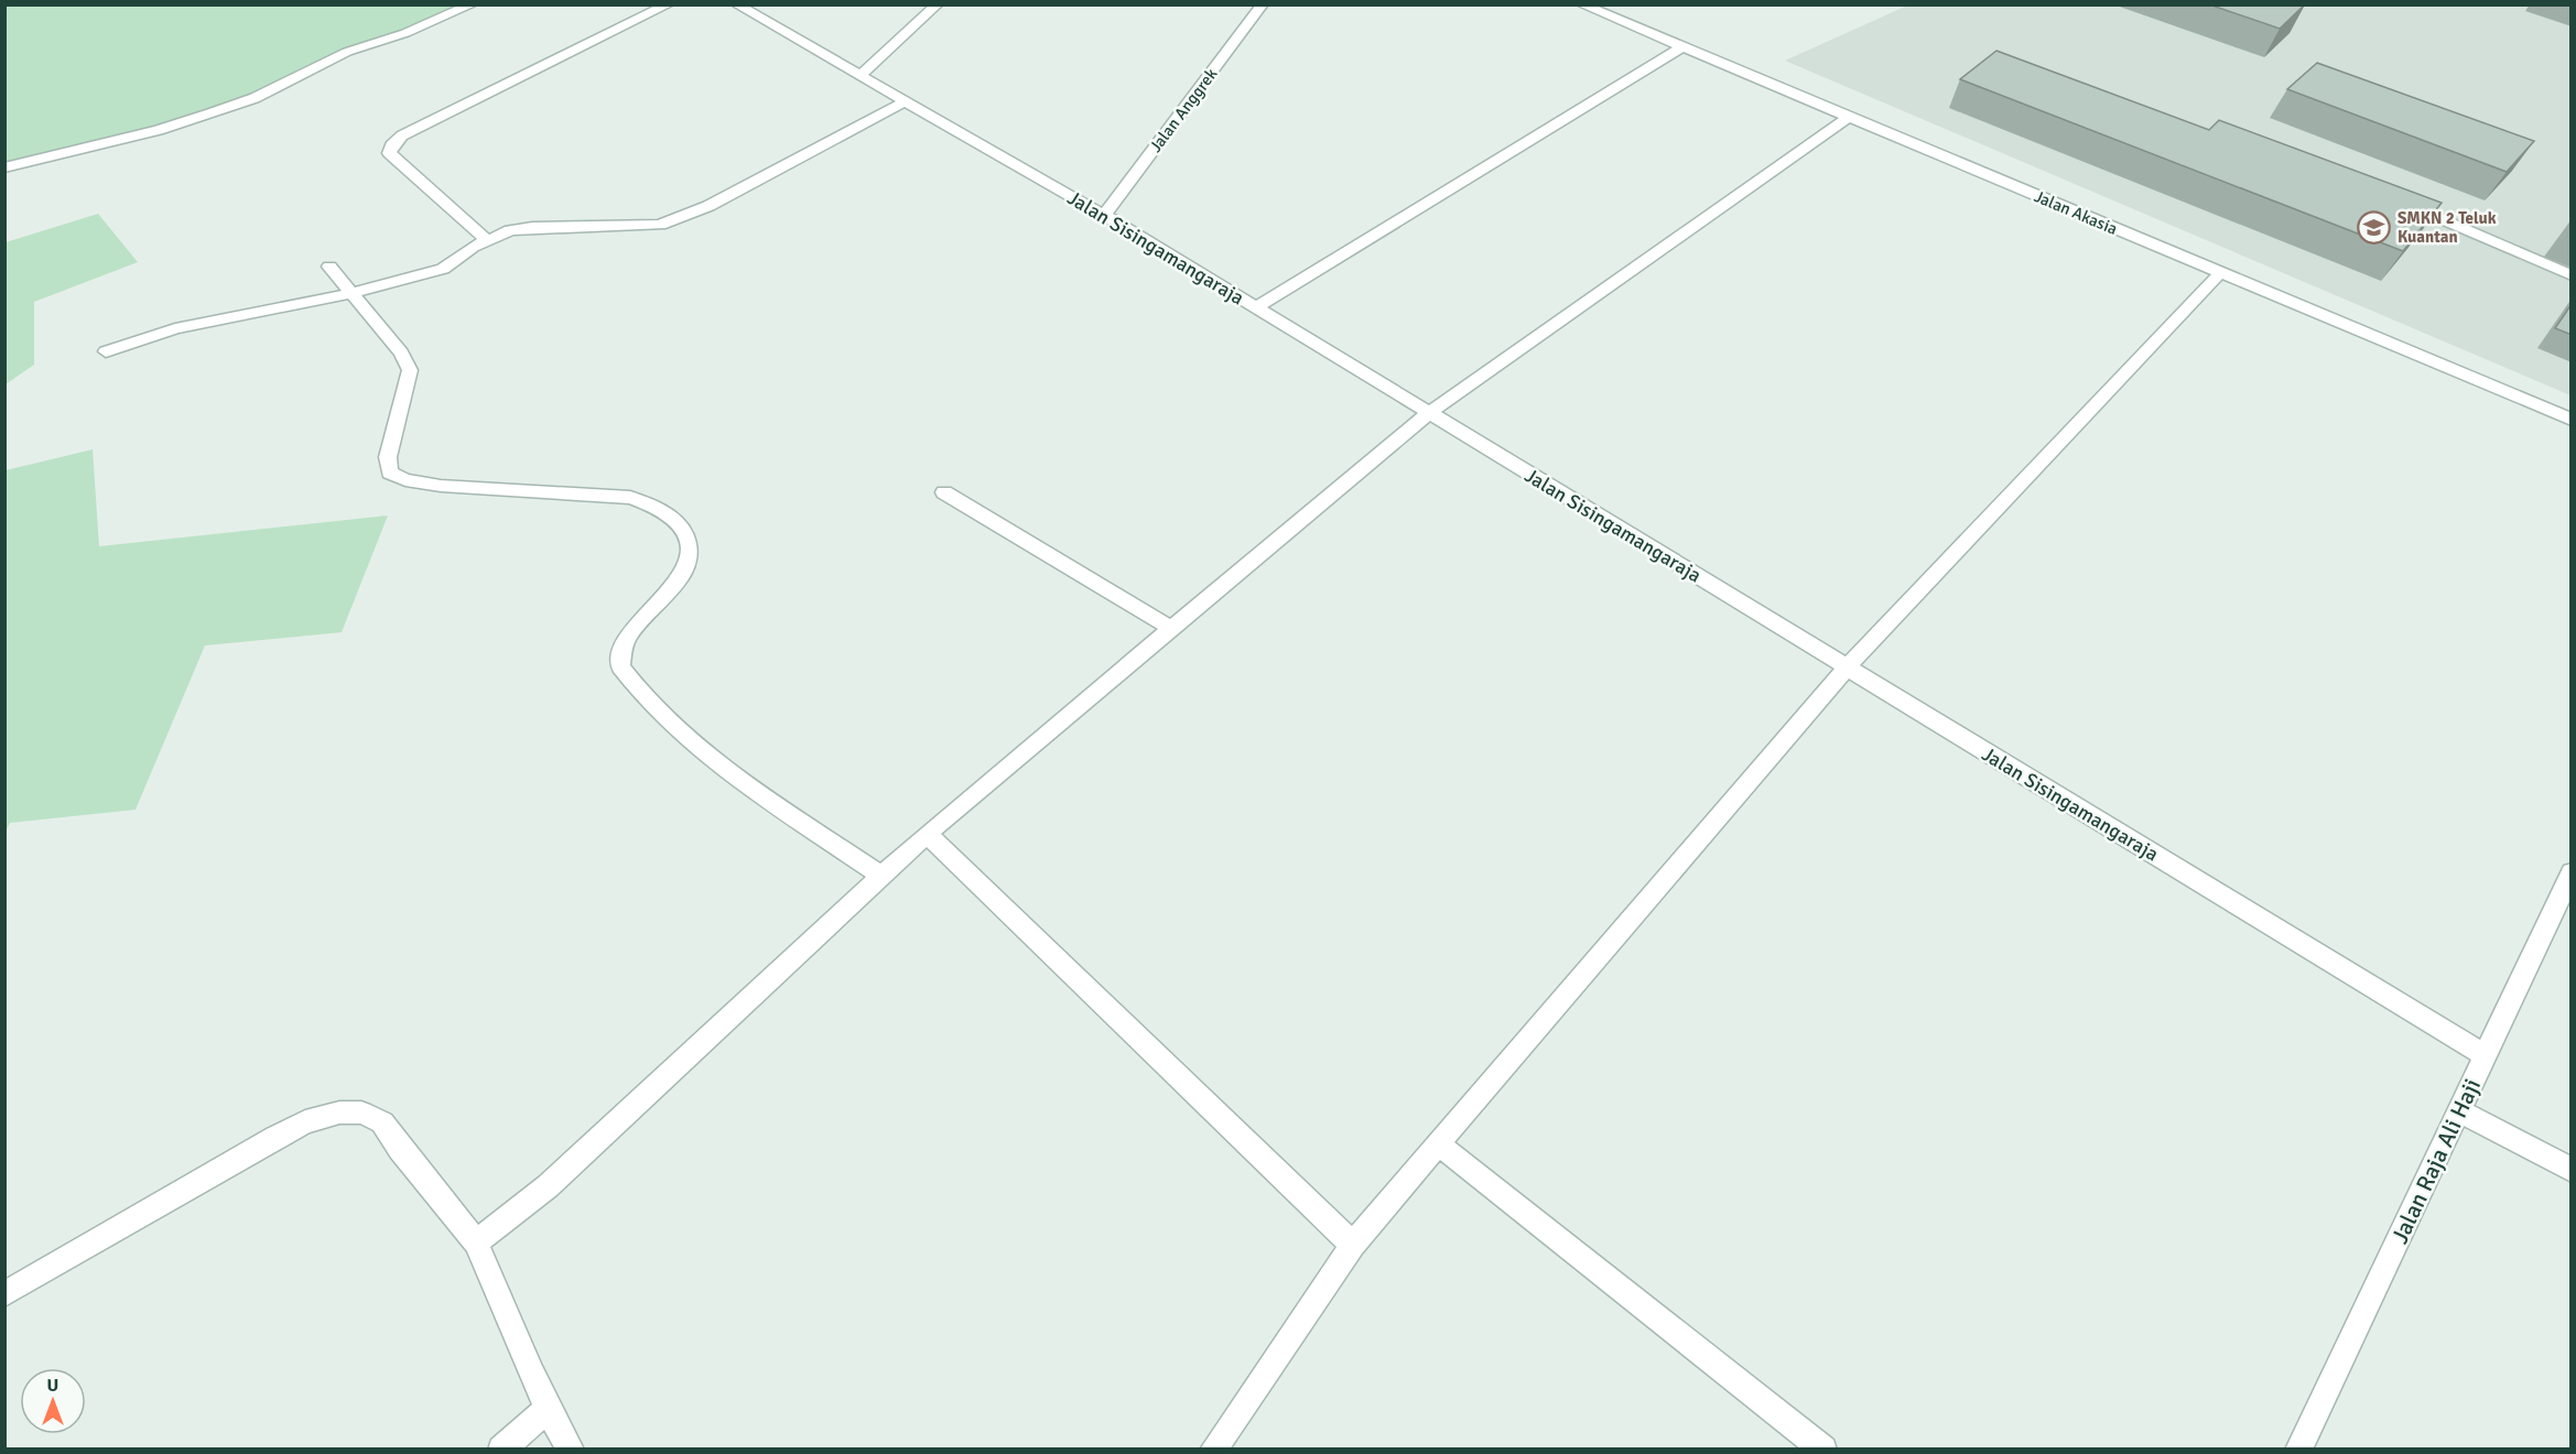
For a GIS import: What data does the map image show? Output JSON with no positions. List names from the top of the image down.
{
  "streets": {
    "street": [
      "Jalan Anggrek",
      "Jalan Akasia",
      "Jalan Sisingamangaraja",
      "Jalan Raja Ali Haji"
    ]
  },
  "crossings": [
    ["Jalan Anggrek", "Jalan Sisingamangaraja"],
    ["Jalan Sisingamangaraja", "Jalan Raja Ali Haji"]
  ],
  "places": {
    "school or university": ["SMKN 2 Teluk Kuantan"]
  },
  "north": "top"
}
